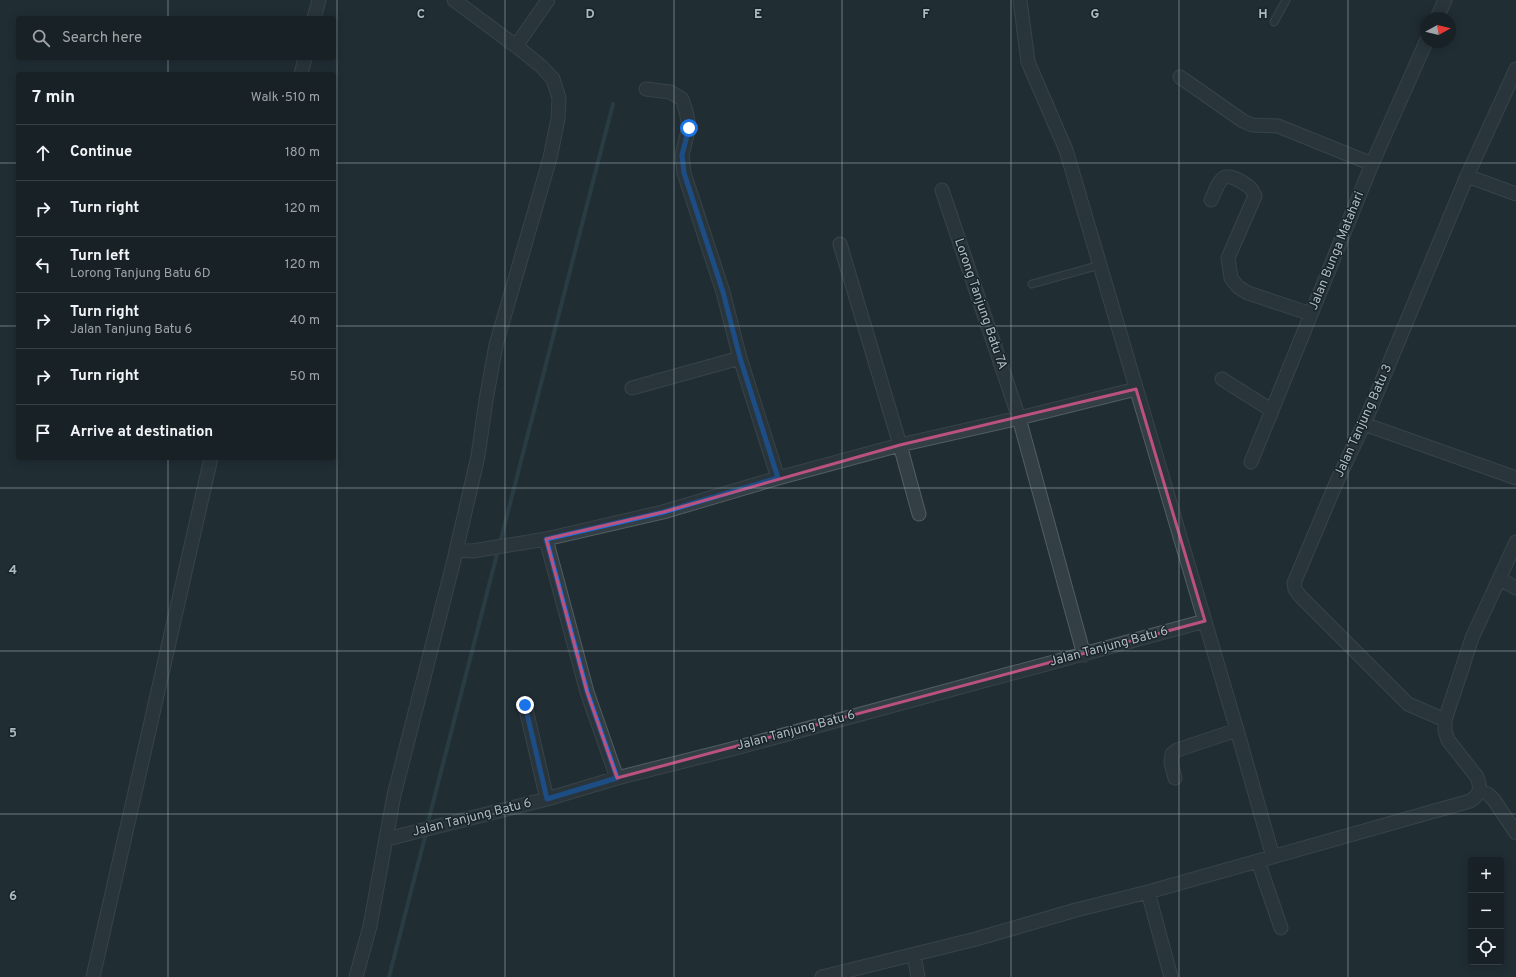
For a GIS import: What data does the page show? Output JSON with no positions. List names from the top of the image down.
{
  "streets": {
    "street": [
      "Jalan Bunga Matahari",
      "Lorong Tanjung Batu 7A",
      "Jalan Tanjung Batu 3",
      "Jalan Tanjung Batu 6"
    ]
  },
  "crossings": [
    ["Lorong Tanjung Batu 7A", "Jalan Tanjung Batu 6"]
  ],
  "north": "right",
  "page": {
    "search": "Search here",
    "heading": ["7 min", "Walk · 510 m"],
    "list": [
      ["Continue", "180 m"],
      ["Turn right", "120 m"],
      ["Turn left", "Lorong Tanjung Batu 6D", "120 m"],
      ["Turn right", "Jalan Tanjung Batu 6", "40 m"],
      ["Turn right", "50 m"],
      "Arrive at destination"
    ],
    "map_buttons": ["+", "−"]
  },
  "grid": {
    "columns": [
      "C",
      "D",
      "E",
      "F",
      "G",
      "H"
    ],
    "rows": ["4", "5", "6"]
  }
}
